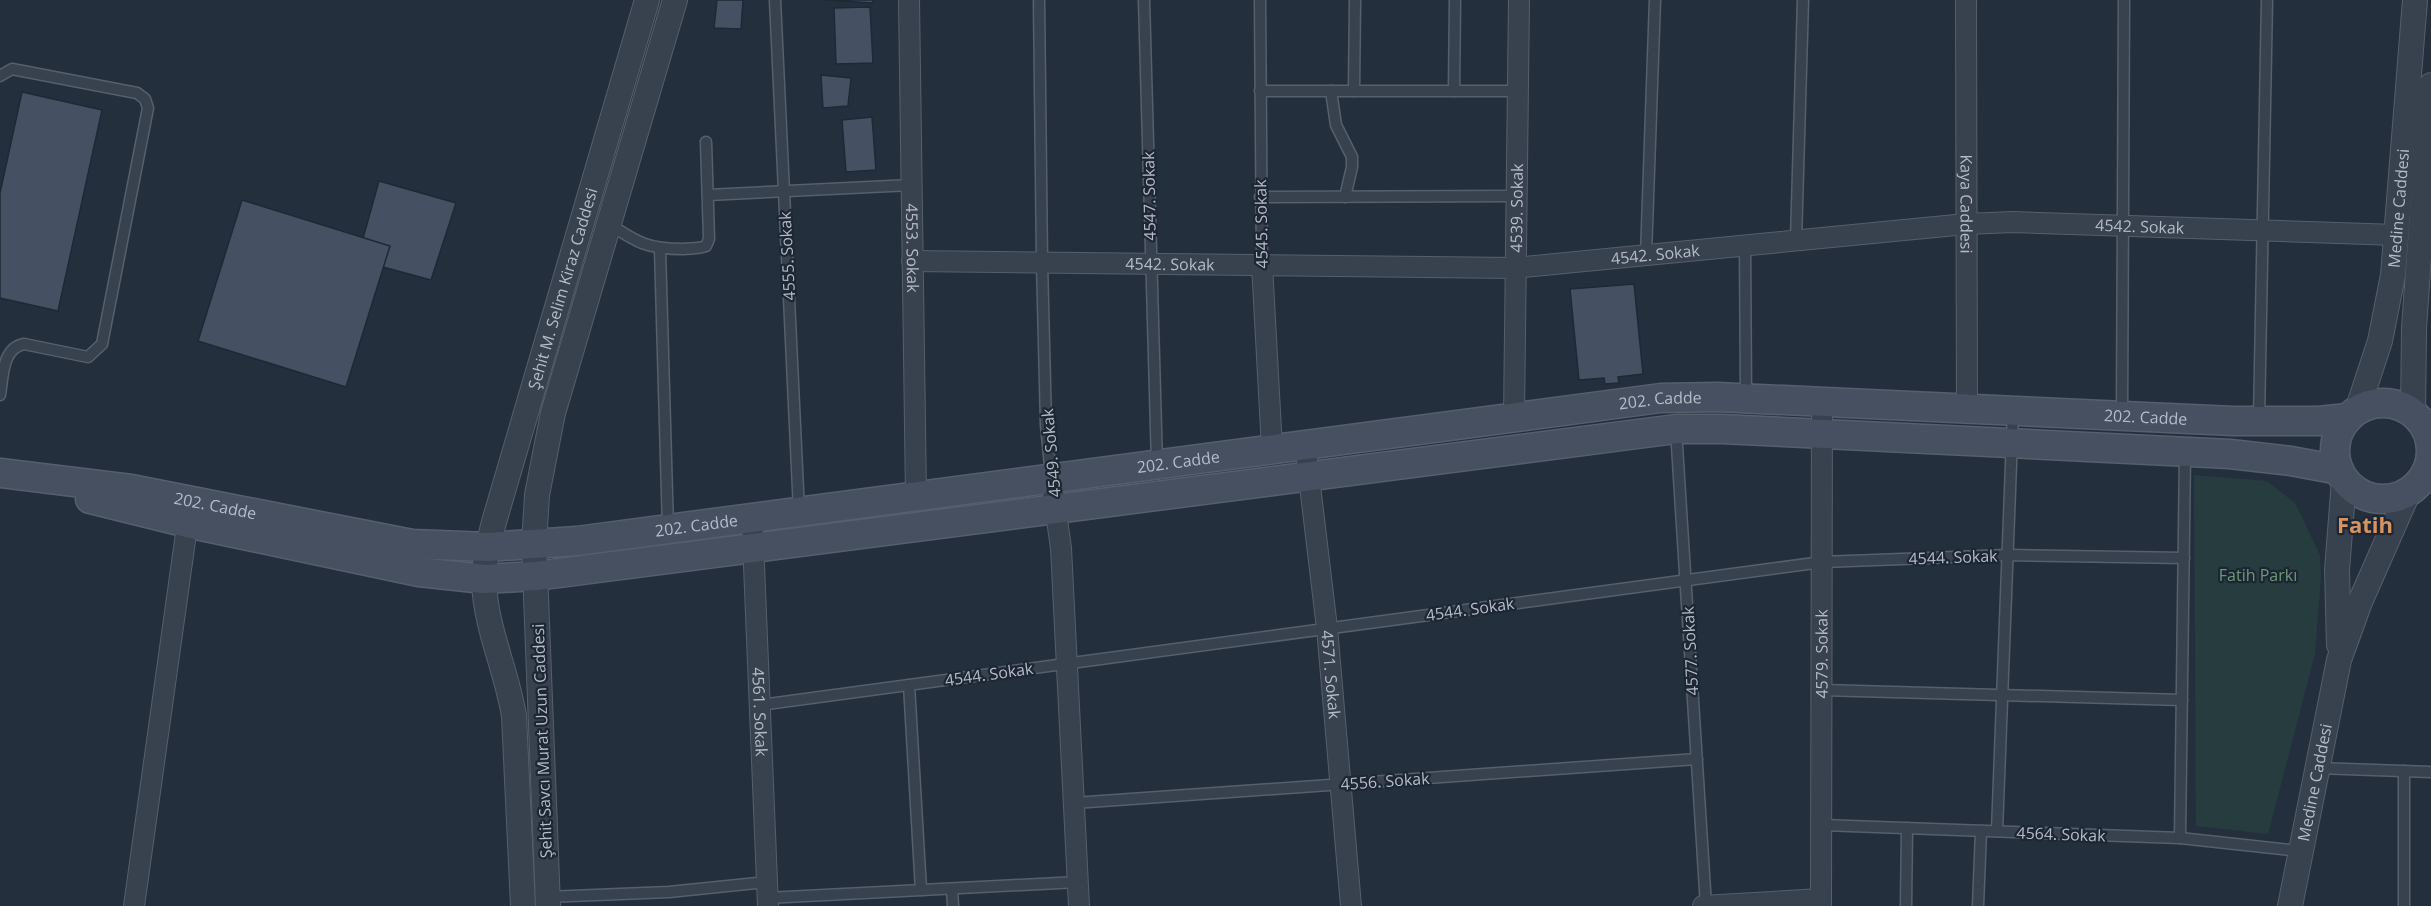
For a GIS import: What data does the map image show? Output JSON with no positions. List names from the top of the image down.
{
  "streets": {
    "main road": ["202. Cadde"],
    "street": [
      "Kaya Caddesi",
      "4539. Sokak",
      "Medine Caddesi",
      "4545. Sokak",
      "4542. Sokak",
      "4553. Sokak",
      "Şehit M. Selim Kiraz Caddesi",
      "4549. Sokak",
      "4579. Sokak",
      "4571. Sokak",
      "4561. Sokak",
      "Şehit Savcı Murat Uzun Caddesi"
    ],
    "lane": [
      "4547. Sokak",
      "4555. Sokak",
      "4544. Sokak",
      "4577. Sokak",
      "4556. Sokak",
      "4564. Sokak"
    ]
  },
  "crossings": [
    ["4547. Sokak", "4542. Sokak"],
    ["4547. Sokak", "202. Cadde"],
    ["Kaya Caddesi", "4542. Sokak"],
    ["Kaya Caddesi", "202. Cadde"],
    ["4539. Sokak", "4542. Sokak"],
    ["4539. Sokak", "202. Cadde"],
    ["Medine Caddesi", "4542. Sokak"],
    ["Medine Caddesi", "202. Cadde"],
    ["Medine Caddesi", "4564. Sokak"],
    ["4545. Sokak", "4542. Sokak"],
    ["4545. Sokak", "202. Cadde"],
    ["4542. Sokak", "4553. Sokak"],
    ["4542. Sokak", "4549. Sokak"],
    ["4553. Sokak", "202. Cadde"],
    ["4555. Sokak", "202. Cadde"],
    ["Şehit M. Selim Kiraz Caddesi", "202. Cadde"],
    ["Şehit M. Selim Kiraz Caddesi", "Şehit Savcı Murat Uzun Caddesi"],
    ["202. Cadde", "4549. Sokak"],
    ["202. Cadde", "4577. Sokak"],
    ["202. Cadde", "4579. Sokak"],
    ["202. Cadde", "4571. Sokak"],
    ["202. Cadde", "4561. Sokak"],
    ["202. Cadde", "Şehit Savcı Murat Uzun Caddesi"],
    ["4549. Sokak", "4544. Sokak"],
    ["4549. Sokak", "4556. Sokak"],
    ["4544. Sokak", "4577. Sokak"],
    ["4544. Sokak", "4579. Sokak"],
    ["4544. Sokak", "4571. Sokak"],
    ["4544. Sokak", "4561. Sokak"],
    ["4577. Sokak", "4556. Sokak"],
    ["4579. Sokak", "4564. Sokak"],
    ["4571. Sokak", "4556. Sokak"]
  ],
  "districts": ["Fatih"],
  "parks": ["Fatih Parkı"]
}
